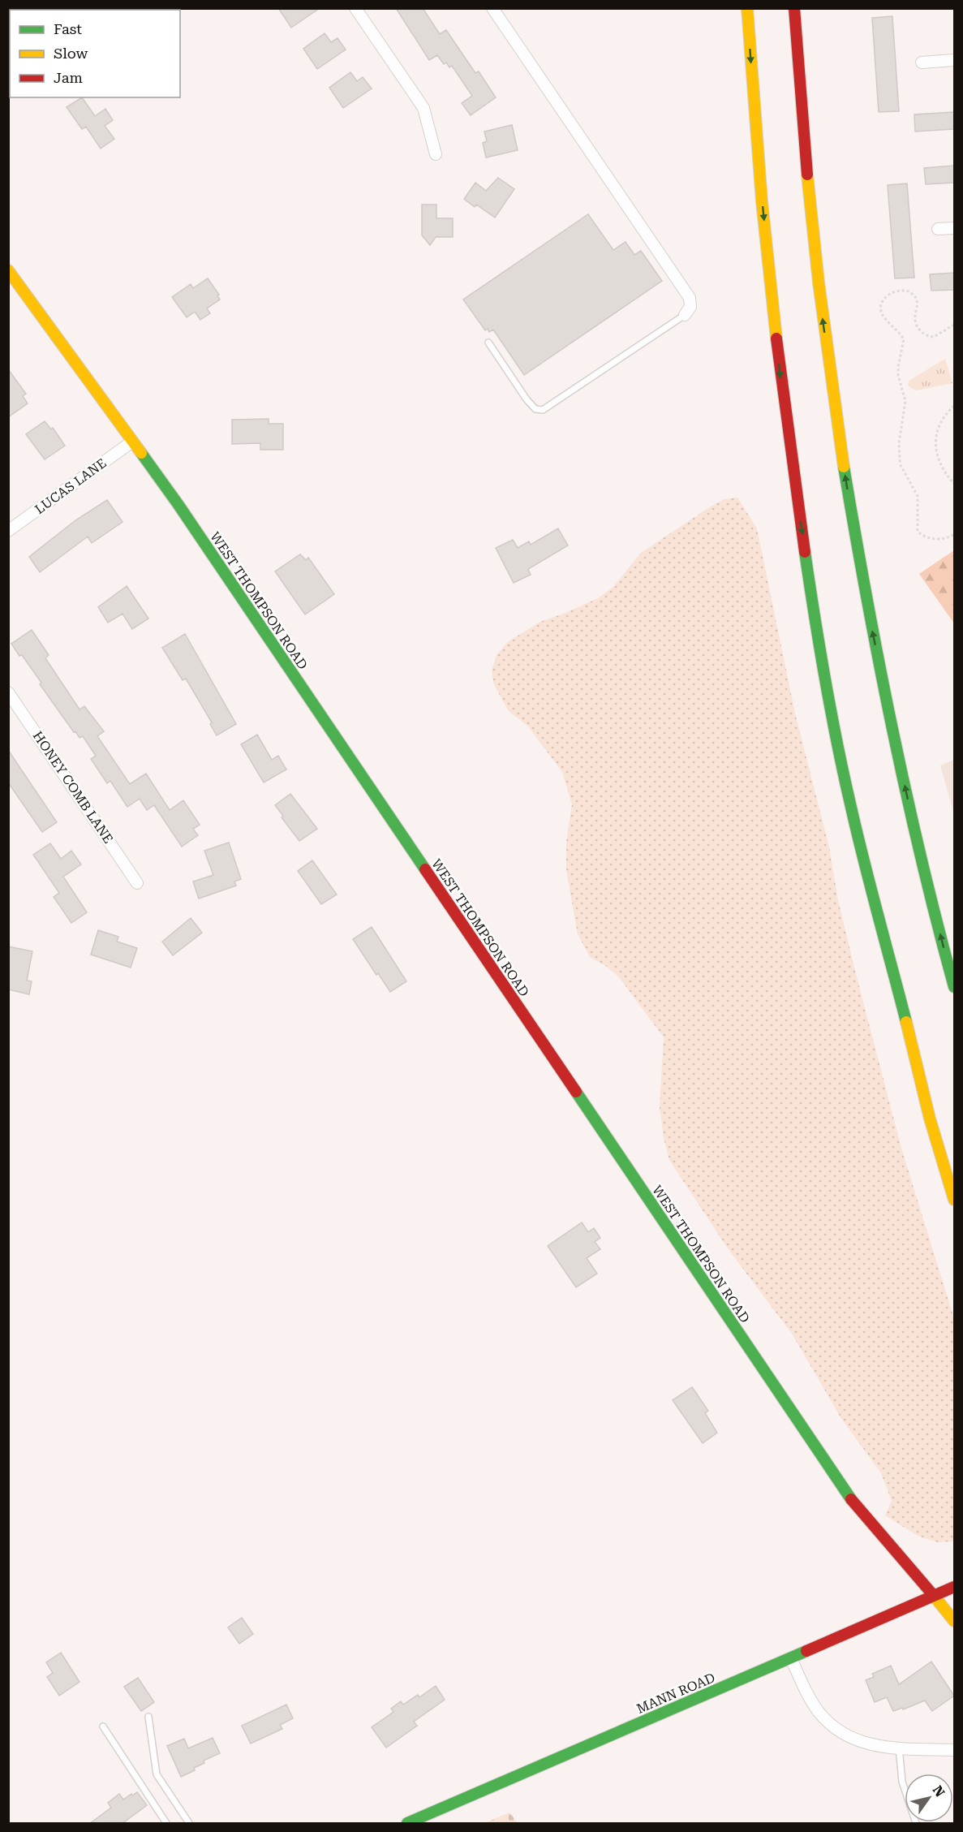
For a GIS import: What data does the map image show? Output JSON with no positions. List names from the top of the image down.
{
  "streets": {
    "main road": ["WEST THOMPSON ROAD", "MANN ROAD"],
    "street": ["LUCAS LANE", "HONEY COMB LANE"]
  },
  "crossings": [
    ["LUCAS LANE", "WEST THOMPSON ROAD"],
    ["WEST THOMPSON ROAD", "MANN ROAD"]
  ],
  "legend": ["Fast", "Slow", "Jam"],
  "north": "top right"
}
